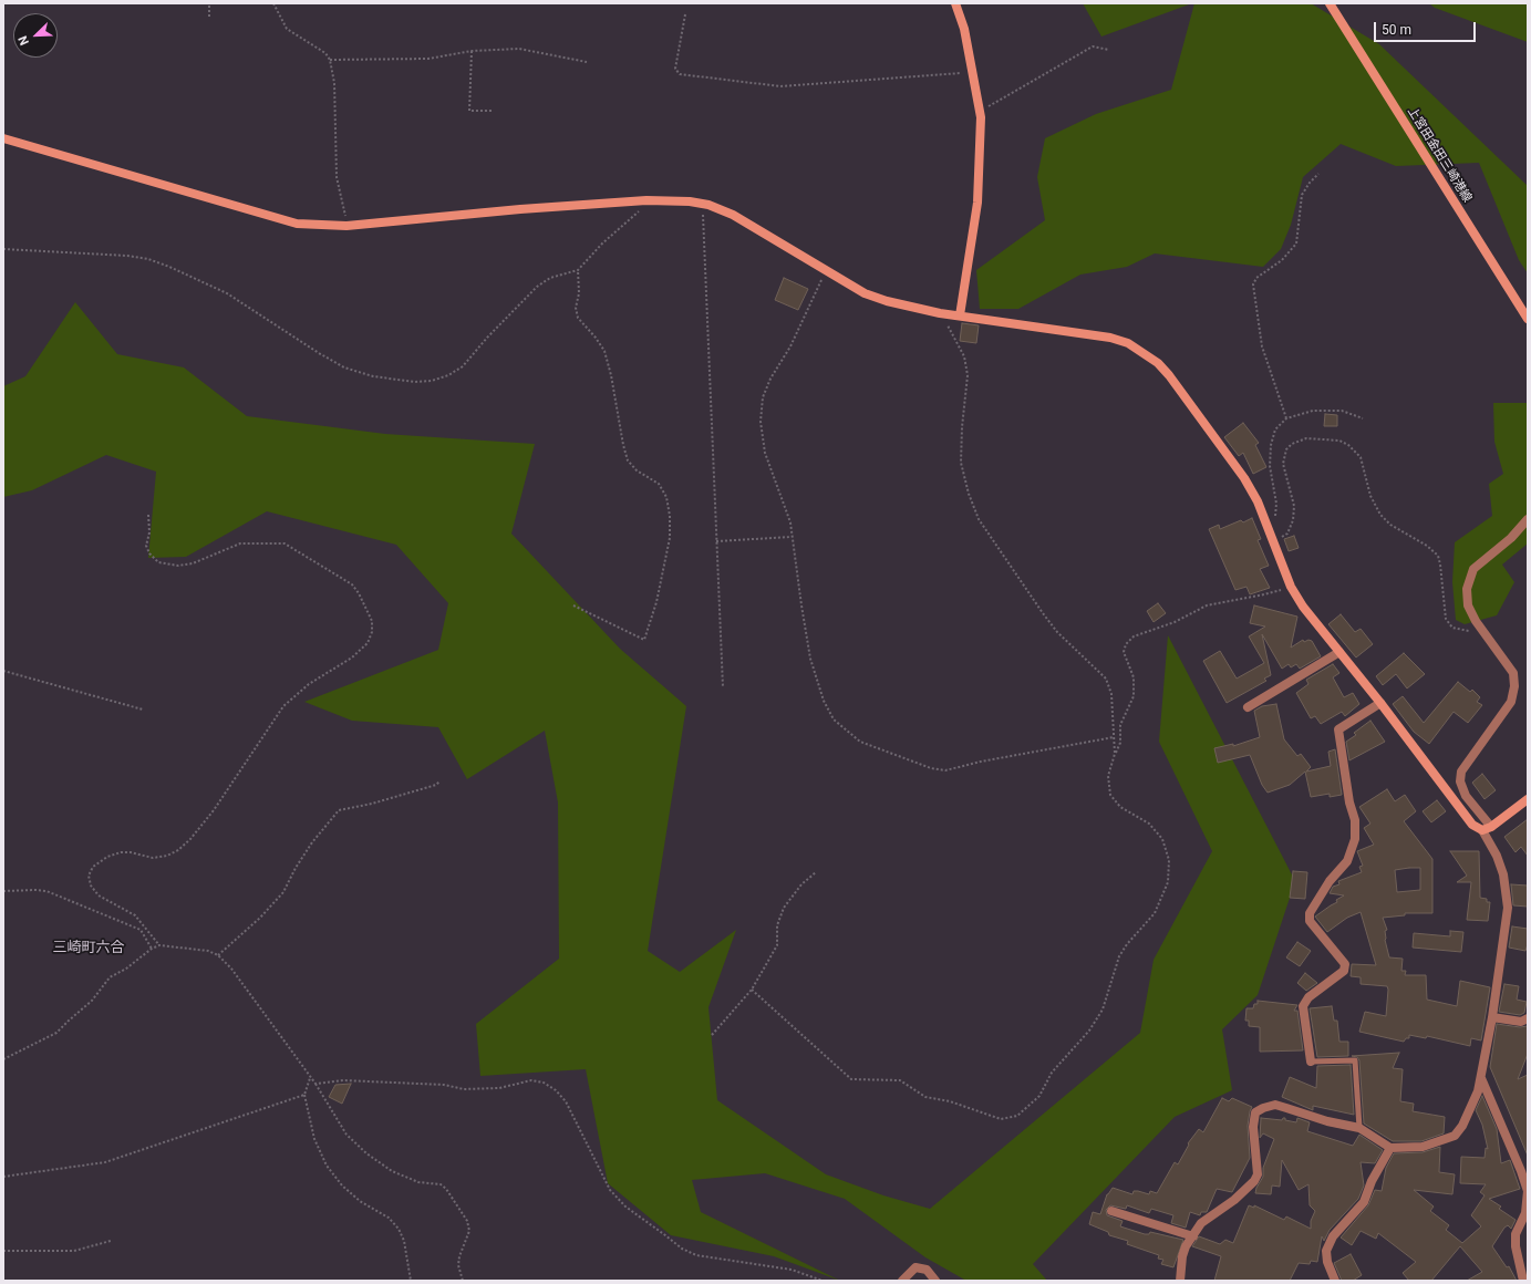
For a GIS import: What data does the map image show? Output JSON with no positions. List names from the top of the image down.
{
  "streets": {
    "street": ["上宮田金田三崎港線"]
  },
  "districts": ["三崎町六合"],
  "scale_bar": "50 m",
  "north": "bottom left"
}
